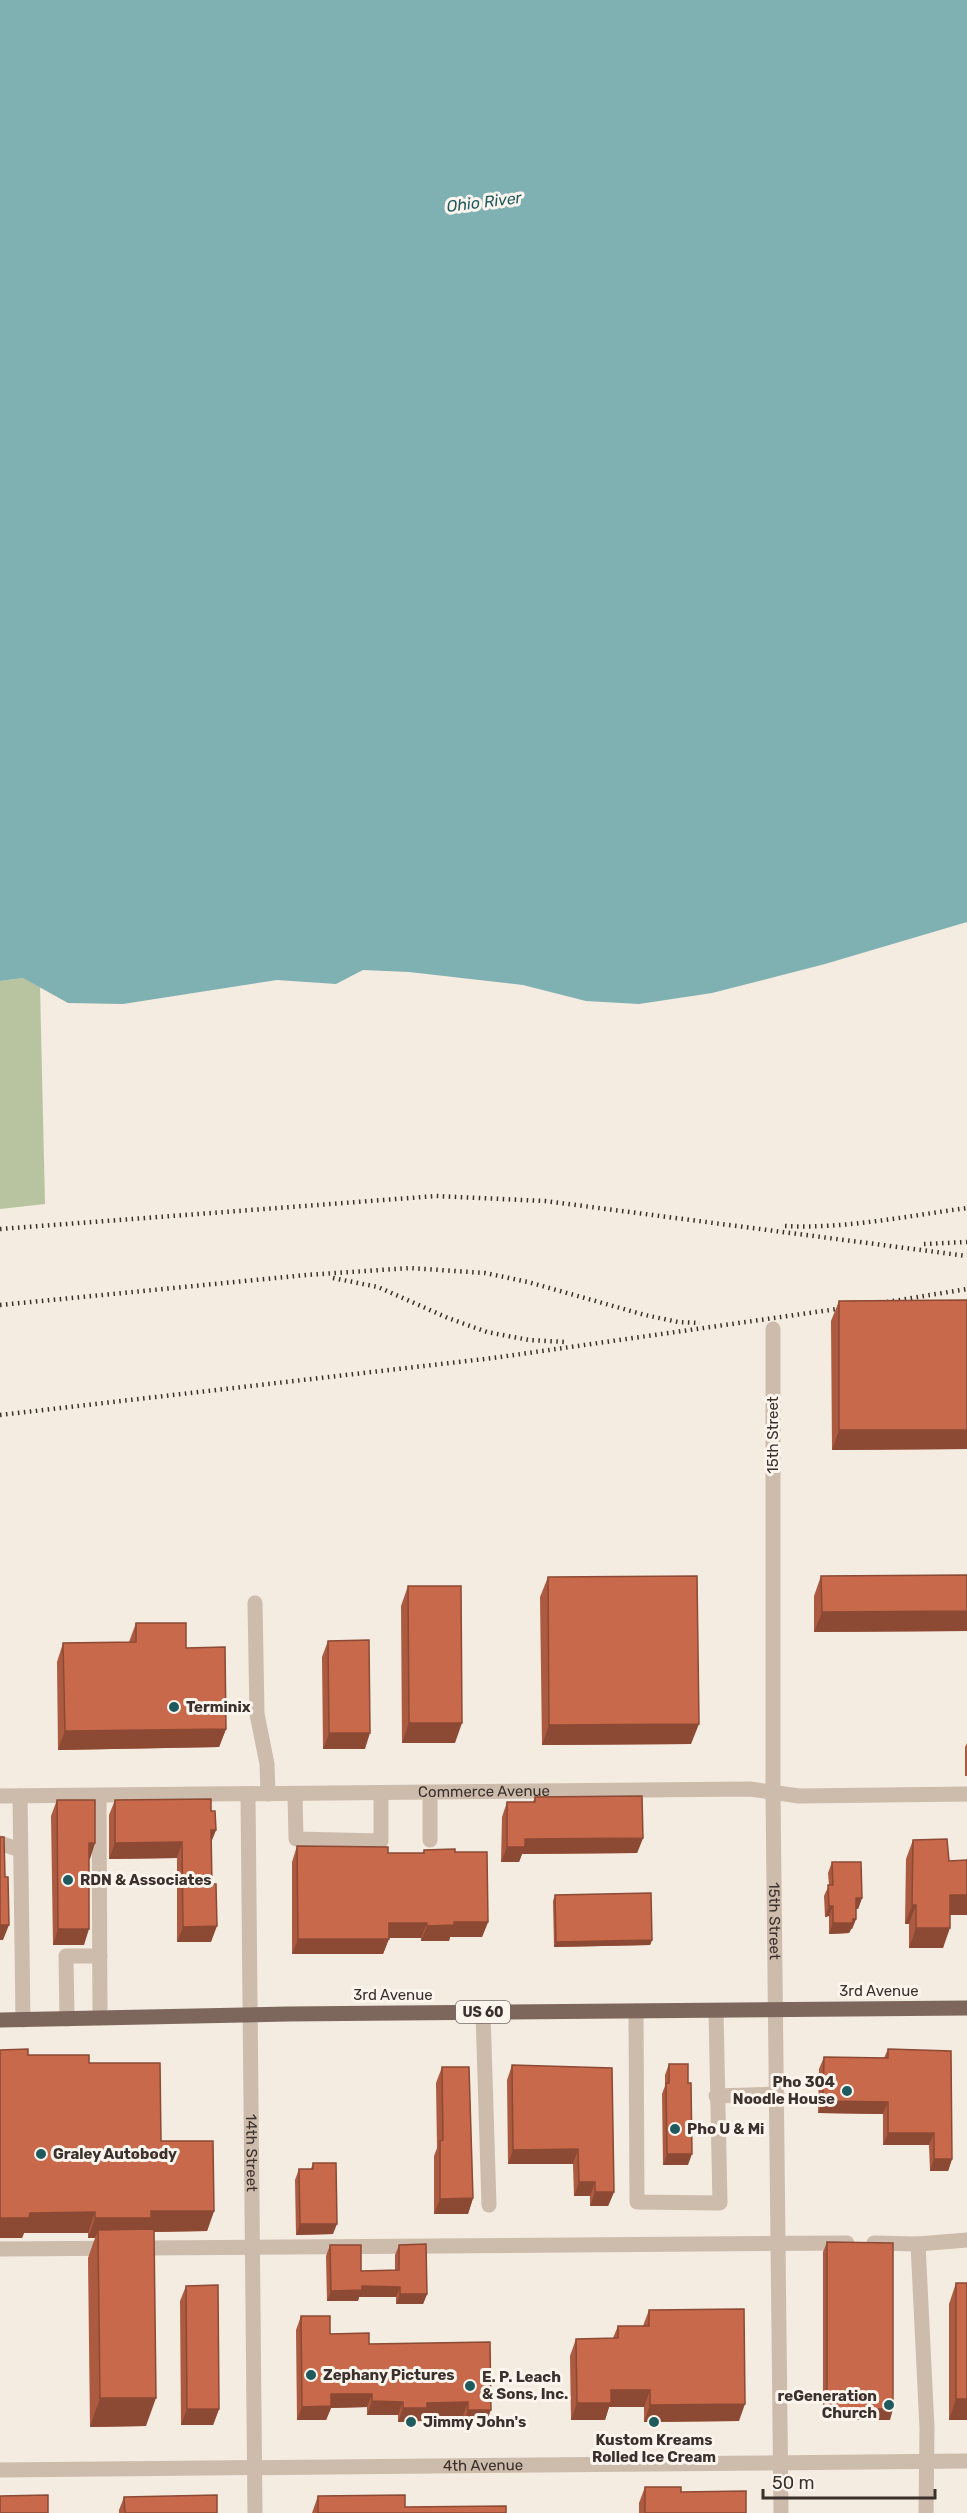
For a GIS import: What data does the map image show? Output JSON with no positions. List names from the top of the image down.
{
  "streets": {
    "main road": ["3rd Avenue", "US 60"],
    "street": [
      "15th Street",
      "Commerce Avenue",
      "14th Street",
      "4th Avenue"
    ]
  },
  "crossings": [
    ["15th Street", "Commerce Avenue"],
    ["15th Street", "3rd Avenue"],
    ["15th Street", "4th Avenue"],
    ["Commerce Avenue", "14th Street"],
    ["3rd Avenue", "14th Street"],
    ["14th Street", "4th Avenue"]
  ],
  "water": ["Ohio River"],
  "places": [
    "Terminix",
    "RDN & Associates",
    "Pho 304 Noodle House",
    "Pho U & Mi",
    "Graley Autobody",
    "Zephany Pictures",
    "E. P. Leach & Sons, Inc.",
    "reGeneration Church",
    "Jimmy John's",
    "Kustom Kreams Rolled Ice Cream"
  ],
  "scale_bar": "50 m"
}
